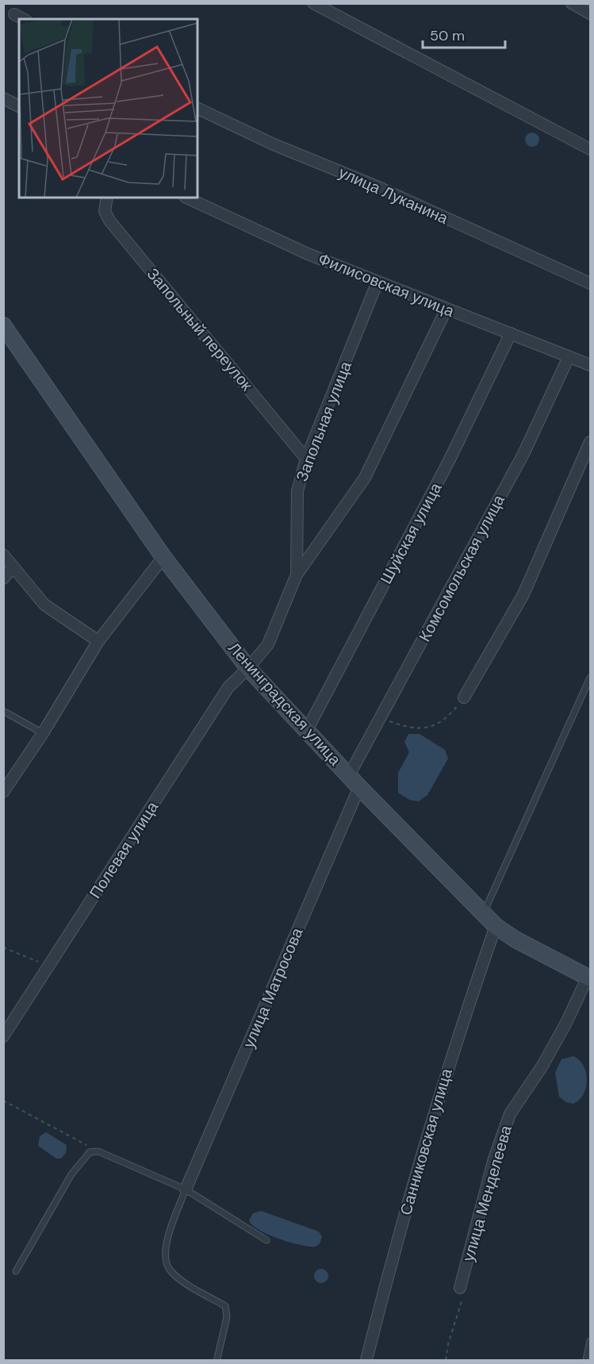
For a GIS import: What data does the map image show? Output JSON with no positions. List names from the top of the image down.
{
  "streets": {
    "street": [
      "улица Луканина",
      "Филисовская улица",
      "Запольный переулок",
      "Запольная улица",
      "Шуйская улица",
      "Комсомольская улица",
      "Ленинградская улица",
      "Полевая улица",
      "улица Матросова",
      "Санниковская улица",
      "улица Менделеева"
    ]
  },
  "crossings": [
    ["Филисовская улица", "Запольная улица"],
    ["Филисовская улица", "Шуйская улица"],
    ["Филисовская улица", "Комсомольская улица"],
    ["Запольный переулок", "Запольная улица"],
    ["Запольная улица", "Ленинградская улица"],
    ["Запольная улица", "Полевая улица"],
    ["Шуйская улица", "Ленинградская улица"],
    ["Комсомольская улица", "Ленинградская улица"],
    ["Комсомольская улица", "улица Матросова"],
    ["Ленинградская улица", "Полевая улица"],
    ["Ленинградская улица", "улица Матросова"],
    ["Ленинградская улица", "Санниковская улица"],
    ["Ленинградская улица", "улица Менделеева"]
  ],
  "scale_bar": "50 m"
}
